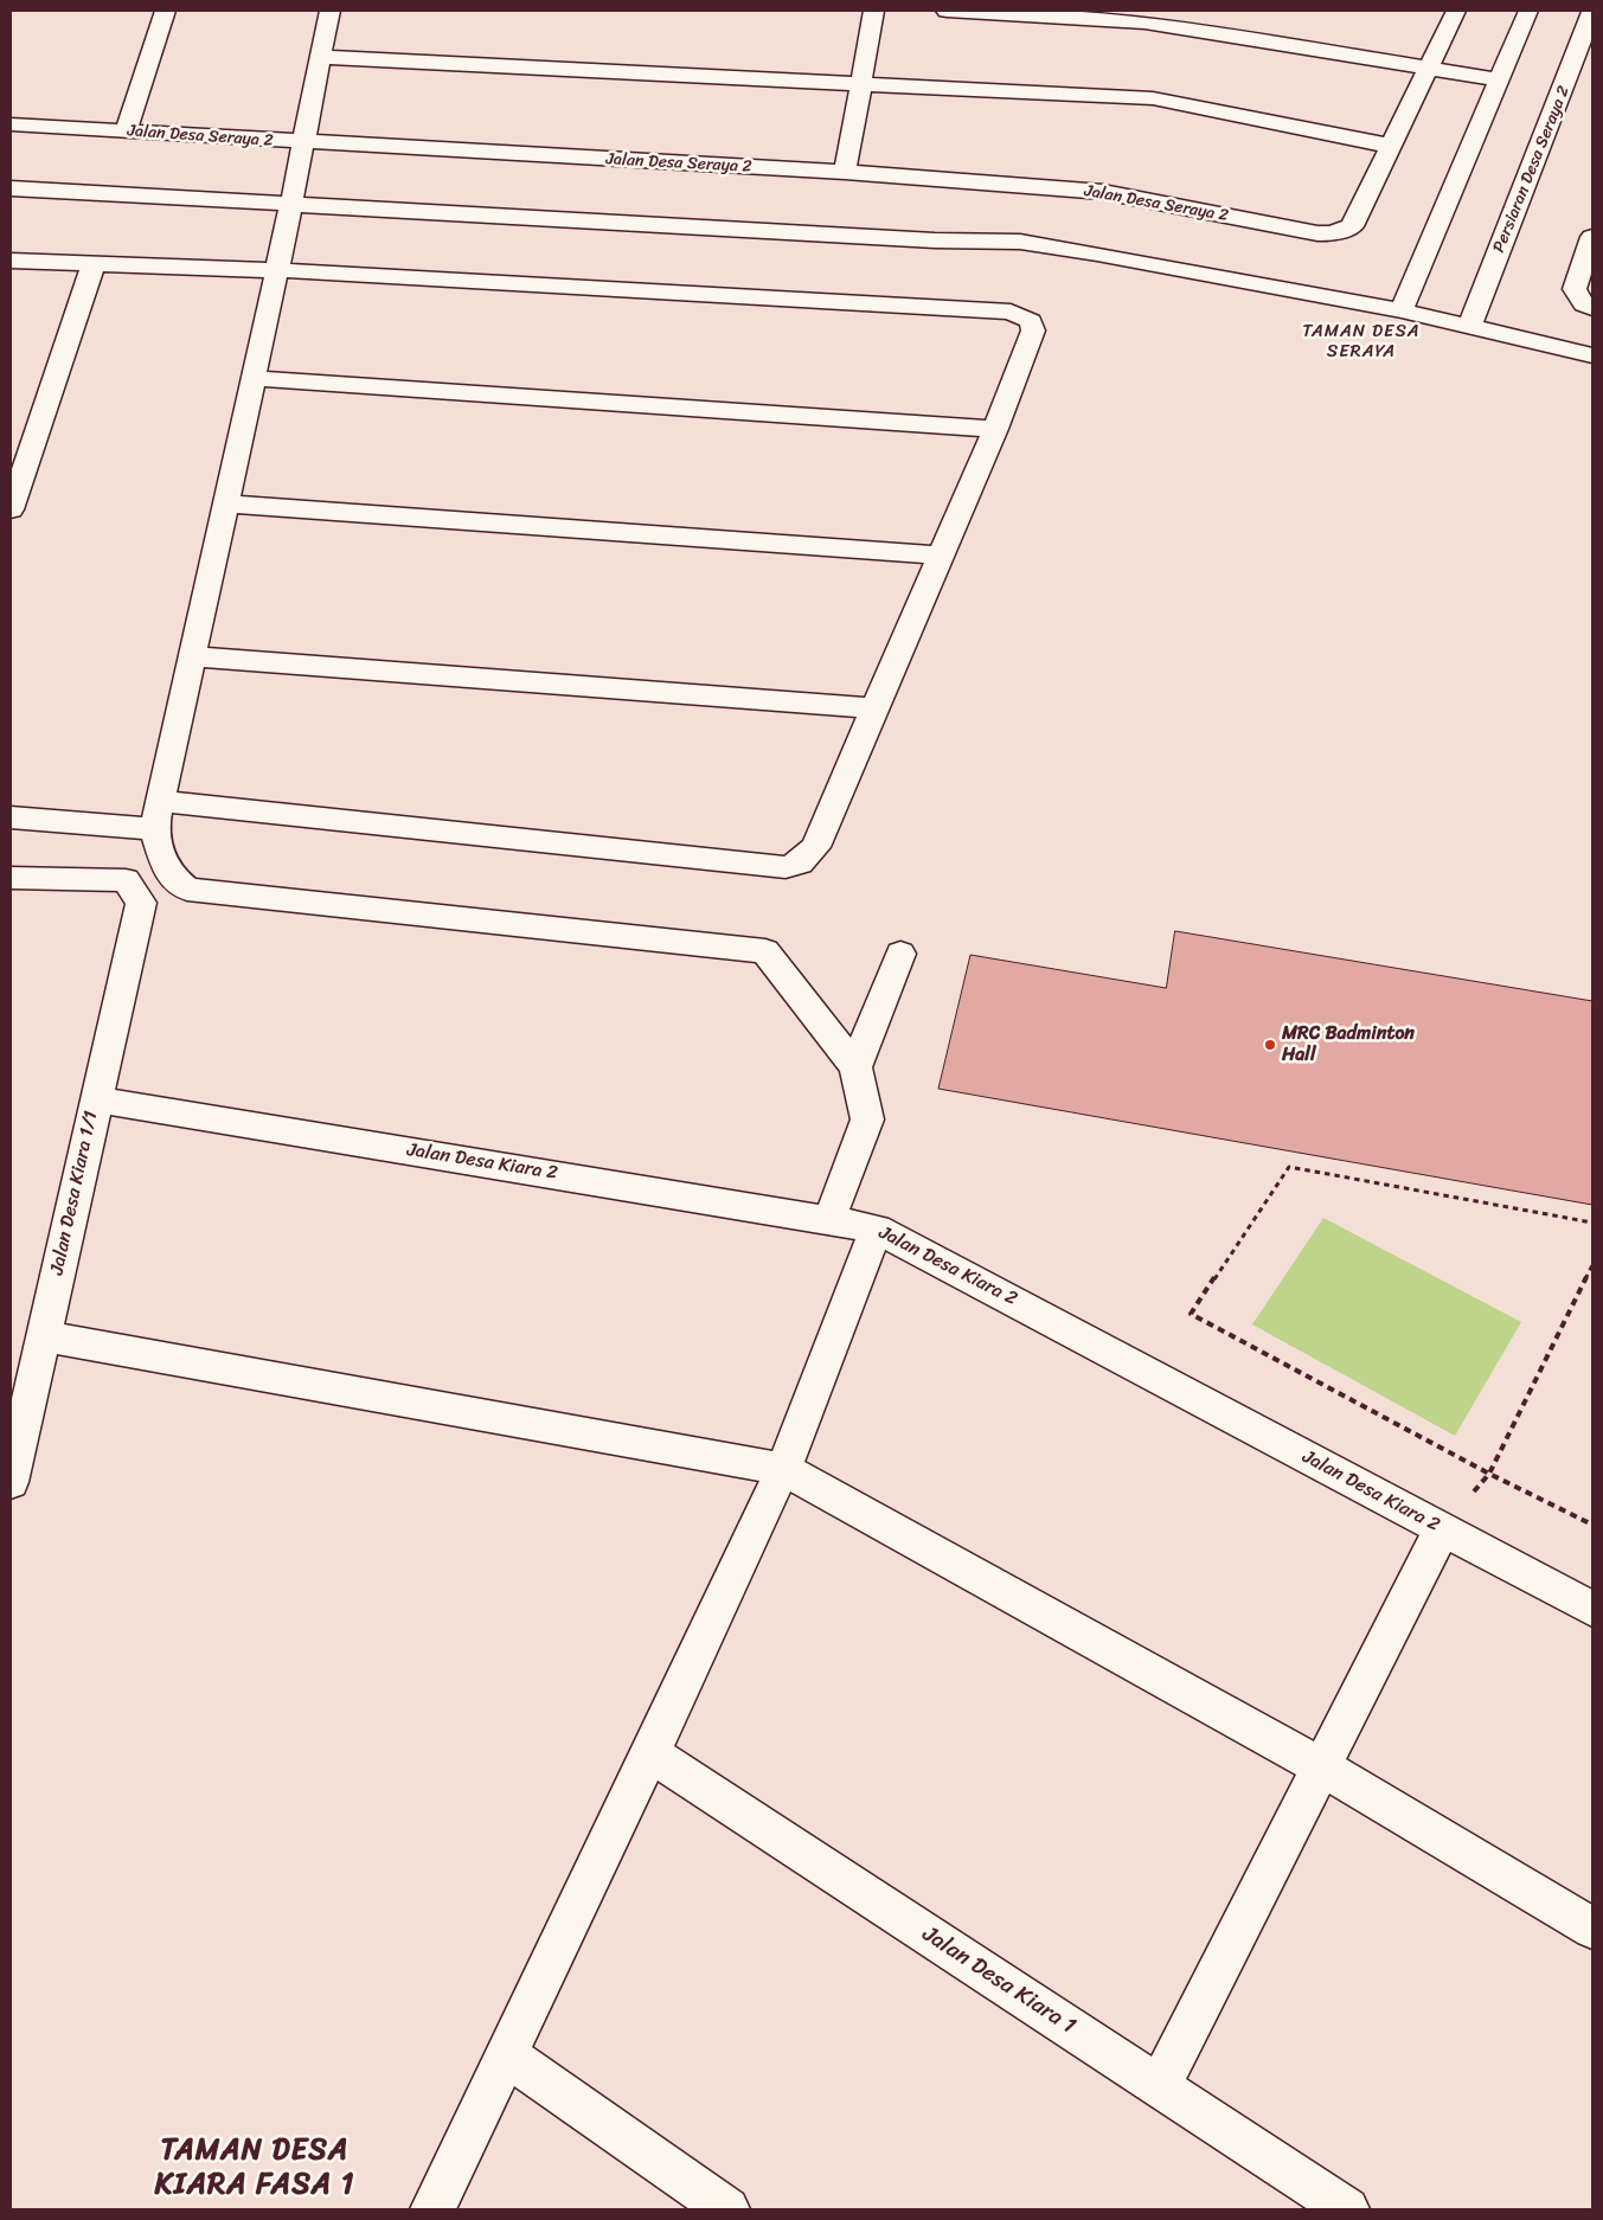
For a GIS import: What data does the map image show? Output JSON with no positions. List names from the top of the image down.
{
  "streets": {
    "street": [
      "Jalan Desa Seraya 2",
      "Persiaran Desa Seraya 2",
      "Jalan Desa Kiara 2",
      "Jalan Desa Kiara 1/1",
      "Jalan Desa Kiara 1"
    ]
  },
  "crossings": [
    ["Jalan Desa Kiara 2", "Jalan Desa Kiara 1/1"]
  ],
  "districts": ["TAMAN DESA SERAYA", "TAMAN DESA KIARA FASA 1"],
  "places": ["MRC Badminton Hall"]
}
